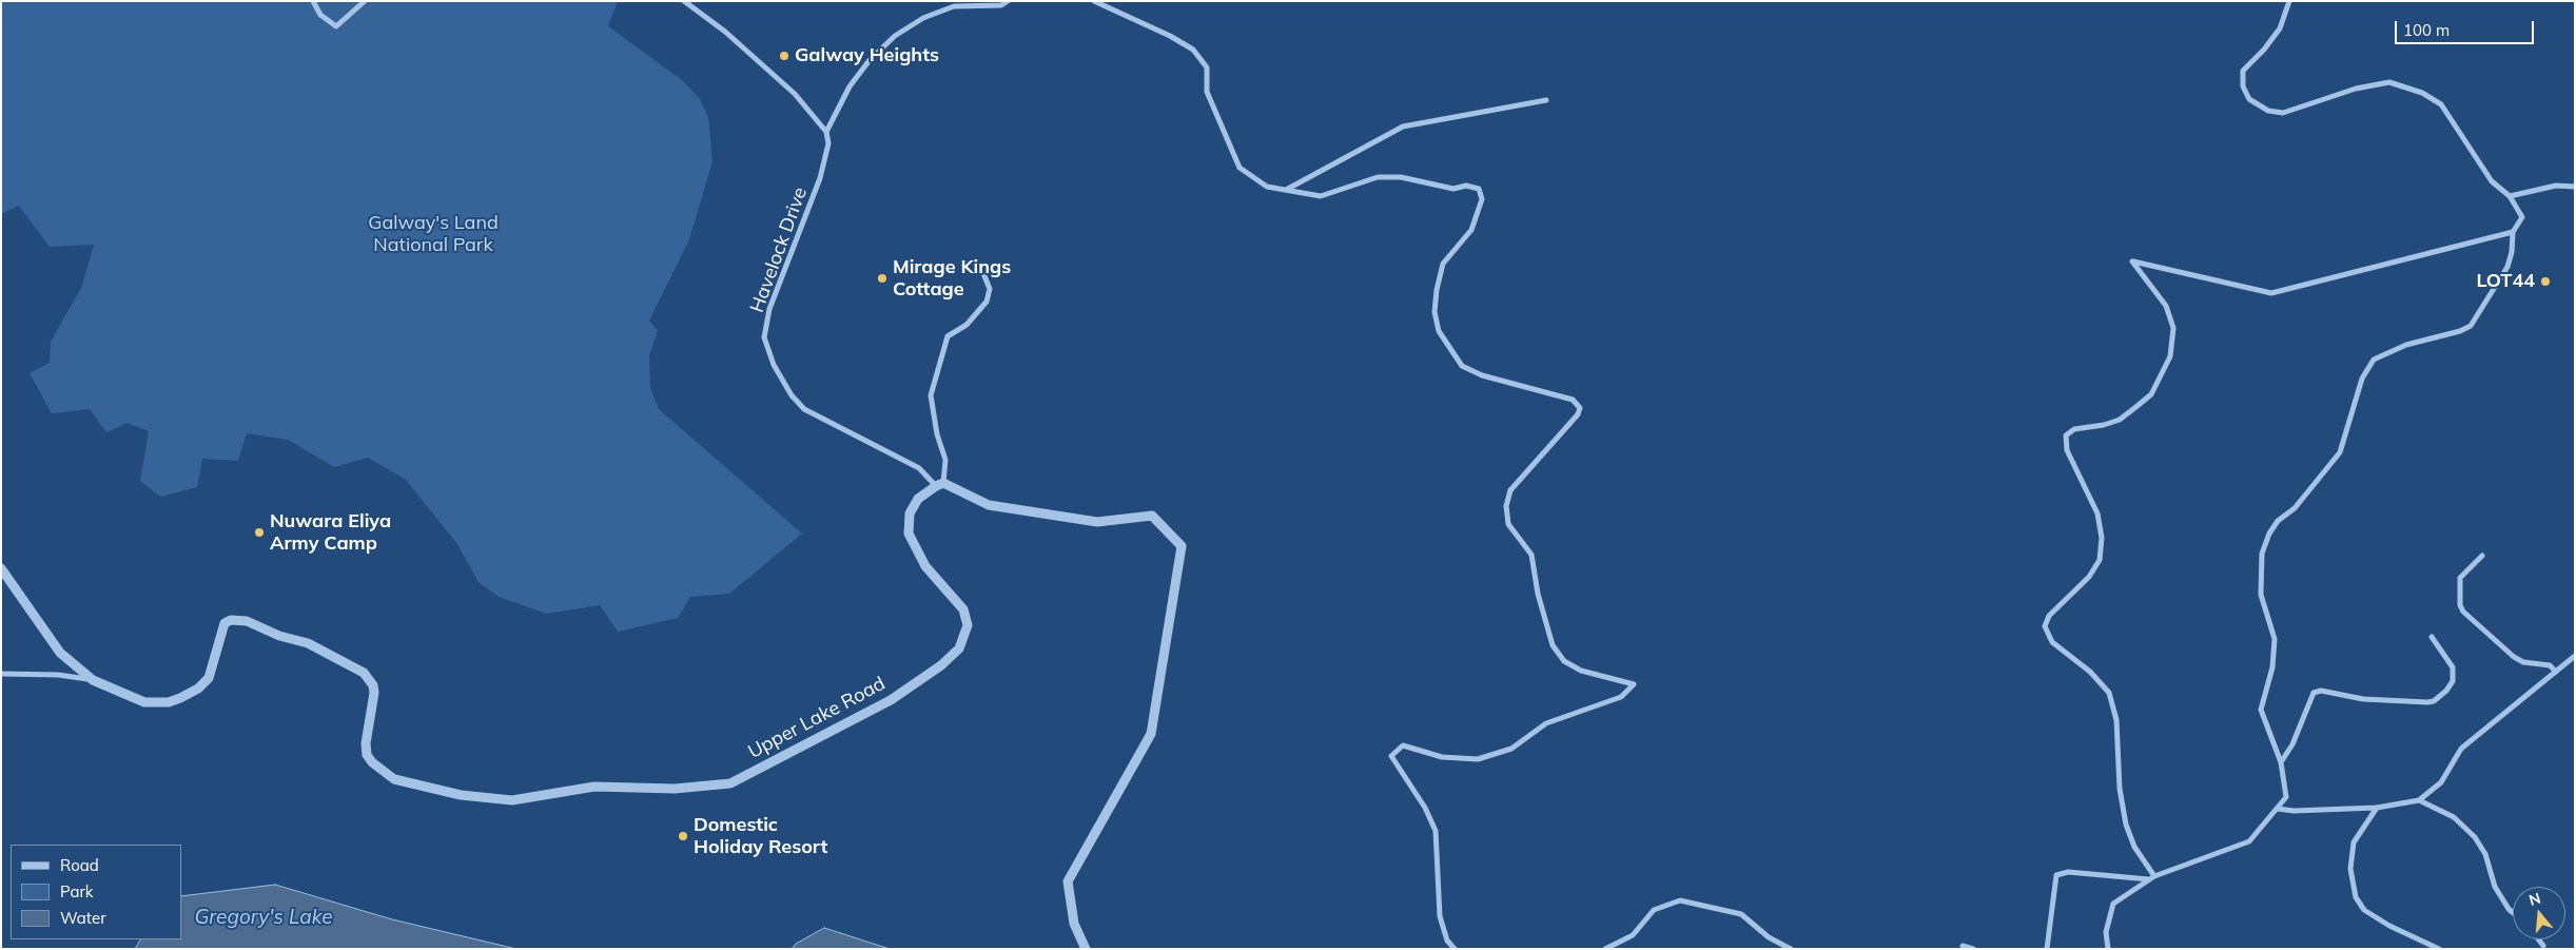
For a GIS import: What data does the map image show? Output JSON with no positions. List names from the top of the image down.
{
  "streets": {
    "street": ["Havelock Drive", "Upper Lake Road"]
  },
  "crossings": [
    ["Havelock Drive", "Upper Lake Road"]
  ],
  "water": ["Gregory's Lake"],
  "parks": ["Galway's Land National Park"],
  "places": [
    "Galway Heights",
    "Mirage Kings Cottage",
    "LOT44",
    "Nuwara Eliya Army Camp",
    "Domestic Holiday Resort"
  ],
  "legend": ["Road", "Park", "Water"],
  "scale_bar": "100 m",
  "north": "top"
}
